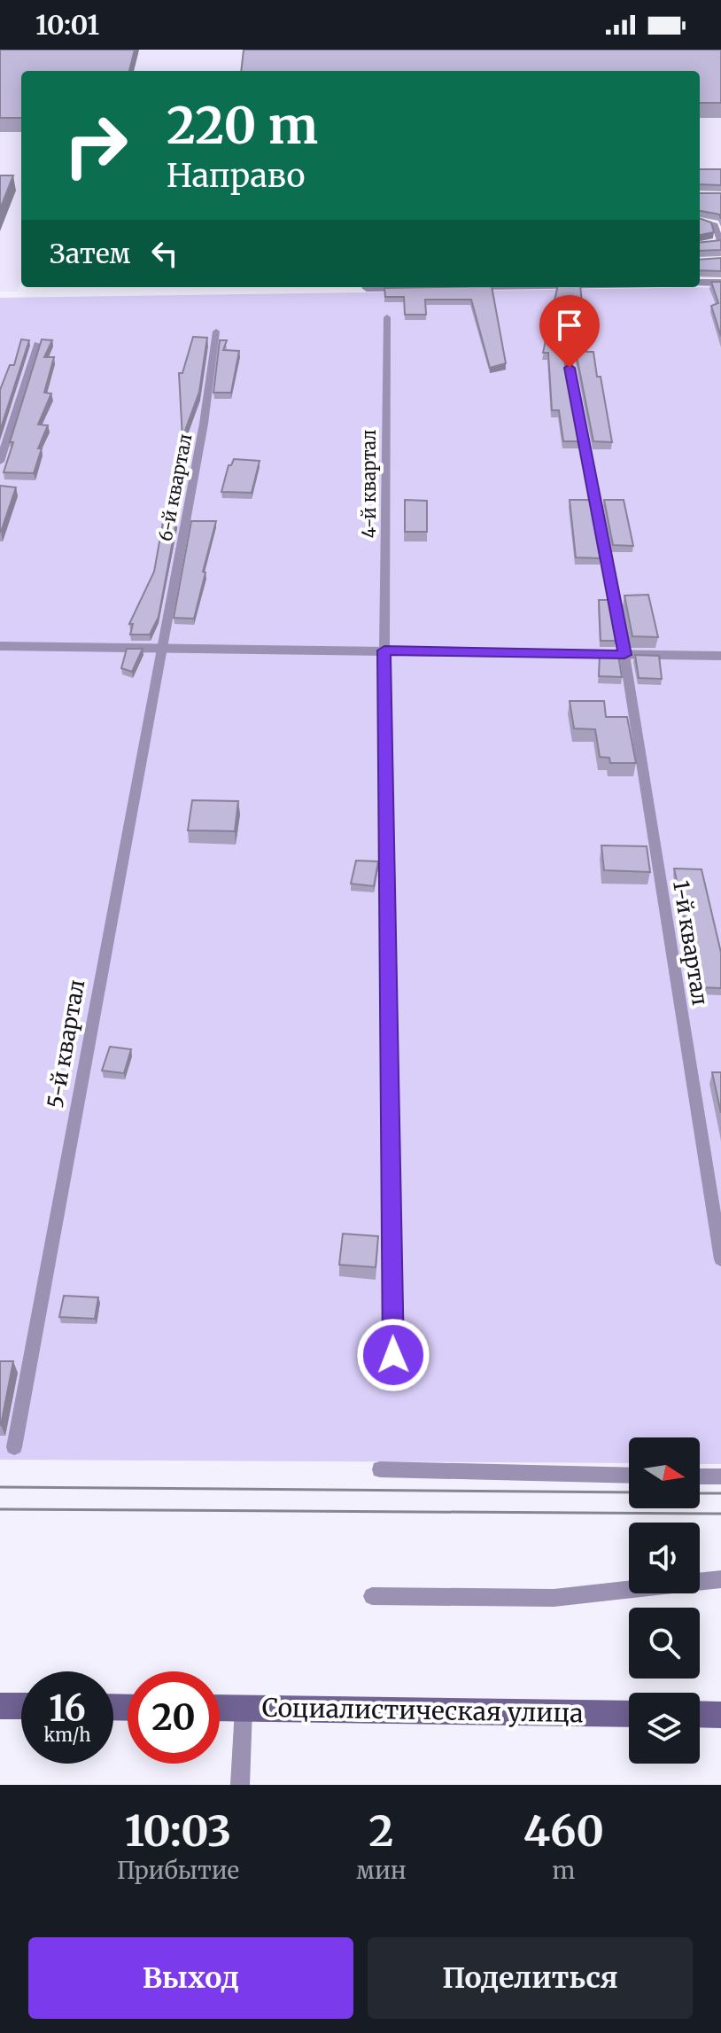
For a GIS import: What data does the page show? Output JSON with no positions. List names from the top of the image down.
{
  "streets": {
    "street": ["Социалистическая улица"],
    "lane": [
      "4-й квартал",
      "6-й квартал",
      "1-й квартал",
      "5-й квартал"
    ]
  },
  "crossings": [
    ["6-й квартал", "5-й квартал"]
  ],
  "north": "right",
  "page": {
    "status": "10:01",
    "turn": ["220 m", "Направо"],
    "then": "Затем",
    "speed": "16 km/h",
    "limit": "20",
    "eta": [
      "10:03",
      "Прибытие",
      "2",
      "мин",
      "460",
      "m"
    ],
    "buttons": ["Выход", "Поделиться"]
  }
}
